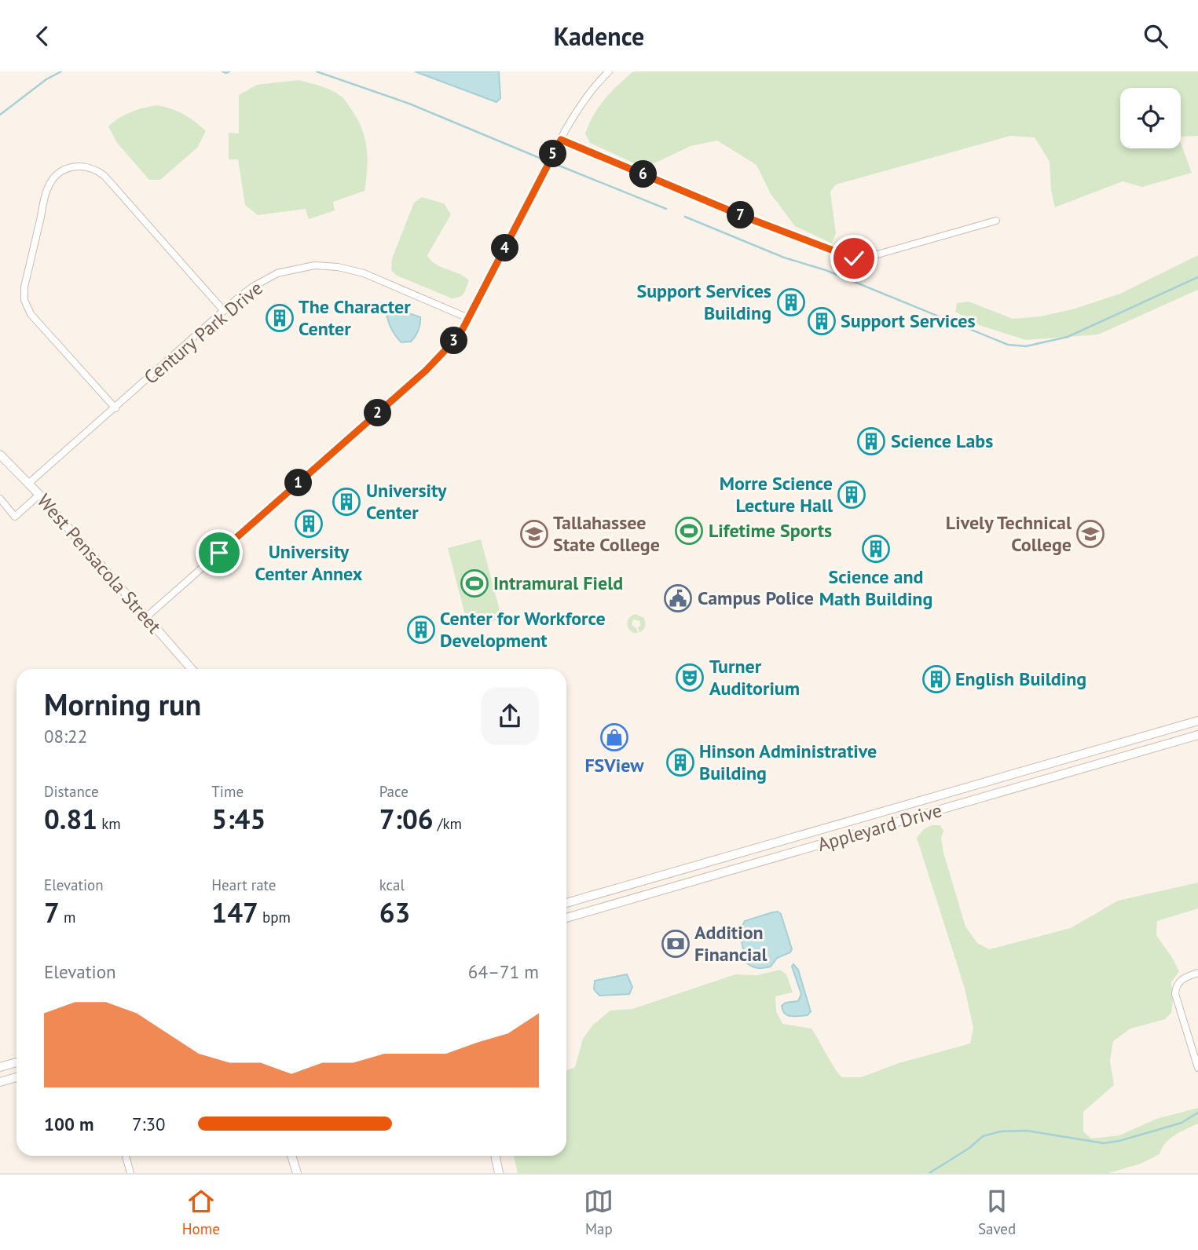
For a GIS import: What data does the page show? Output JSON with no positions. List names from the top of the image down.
{
  "streets": {
    "main road": ["West Pensacola Street", "Appleyard Drive"],
    "street": ["Century Park Drive"]
  },
  "crossings": [
    ["Century Park Drive", "West Pensacola Street"]
  ],
  "places": {
    "building": [
      "Support Services Building",
      "The Character Center",
      "Support Services",
      "Science Labs",
      "Morre Science Lecture Hall",
      "University Center",
      "University Center Annex",
      "Science and Math Building",
      "Center for Workforce Development",
      "English Building",
      "Hinson Administrative Building"
    ],
    "sports": ["Lifetime Sports", "Intramural Field"],
    "school or university": ["Tallahassee State College", "Lively Technical College"],
    "public building": ["Campus Police"],
    "theatre": ["Turner Auditorium"],
    "shop": ["FSView"],
    "bank": ["Addition Financial"]
  },
  "page": {
    "header": "Kadence",
    "pins": [
      "5",
      "6",
      "7",
      "4",
      "3",
      "2",
      "1"
    ],
    "heading": ["Morning run", "08:22"],
    "stats": [
      ["Distance", "0.81 km"],
      ["Time", "5:45"],
      ["Pace", "7:06 /km"],
      ["Elevation", "7 m"],
      ["Heart rate", "147 bpm"],
      ["kcal", "63"]
    ],
    "chart": ["Elevation", "64–71 m"],
    "list": [
      {
        "name": "100 m",
        "note": "7:30"
      }
    ],
    "tabs": ["Home", "Map", "Saved"]
  }
}
